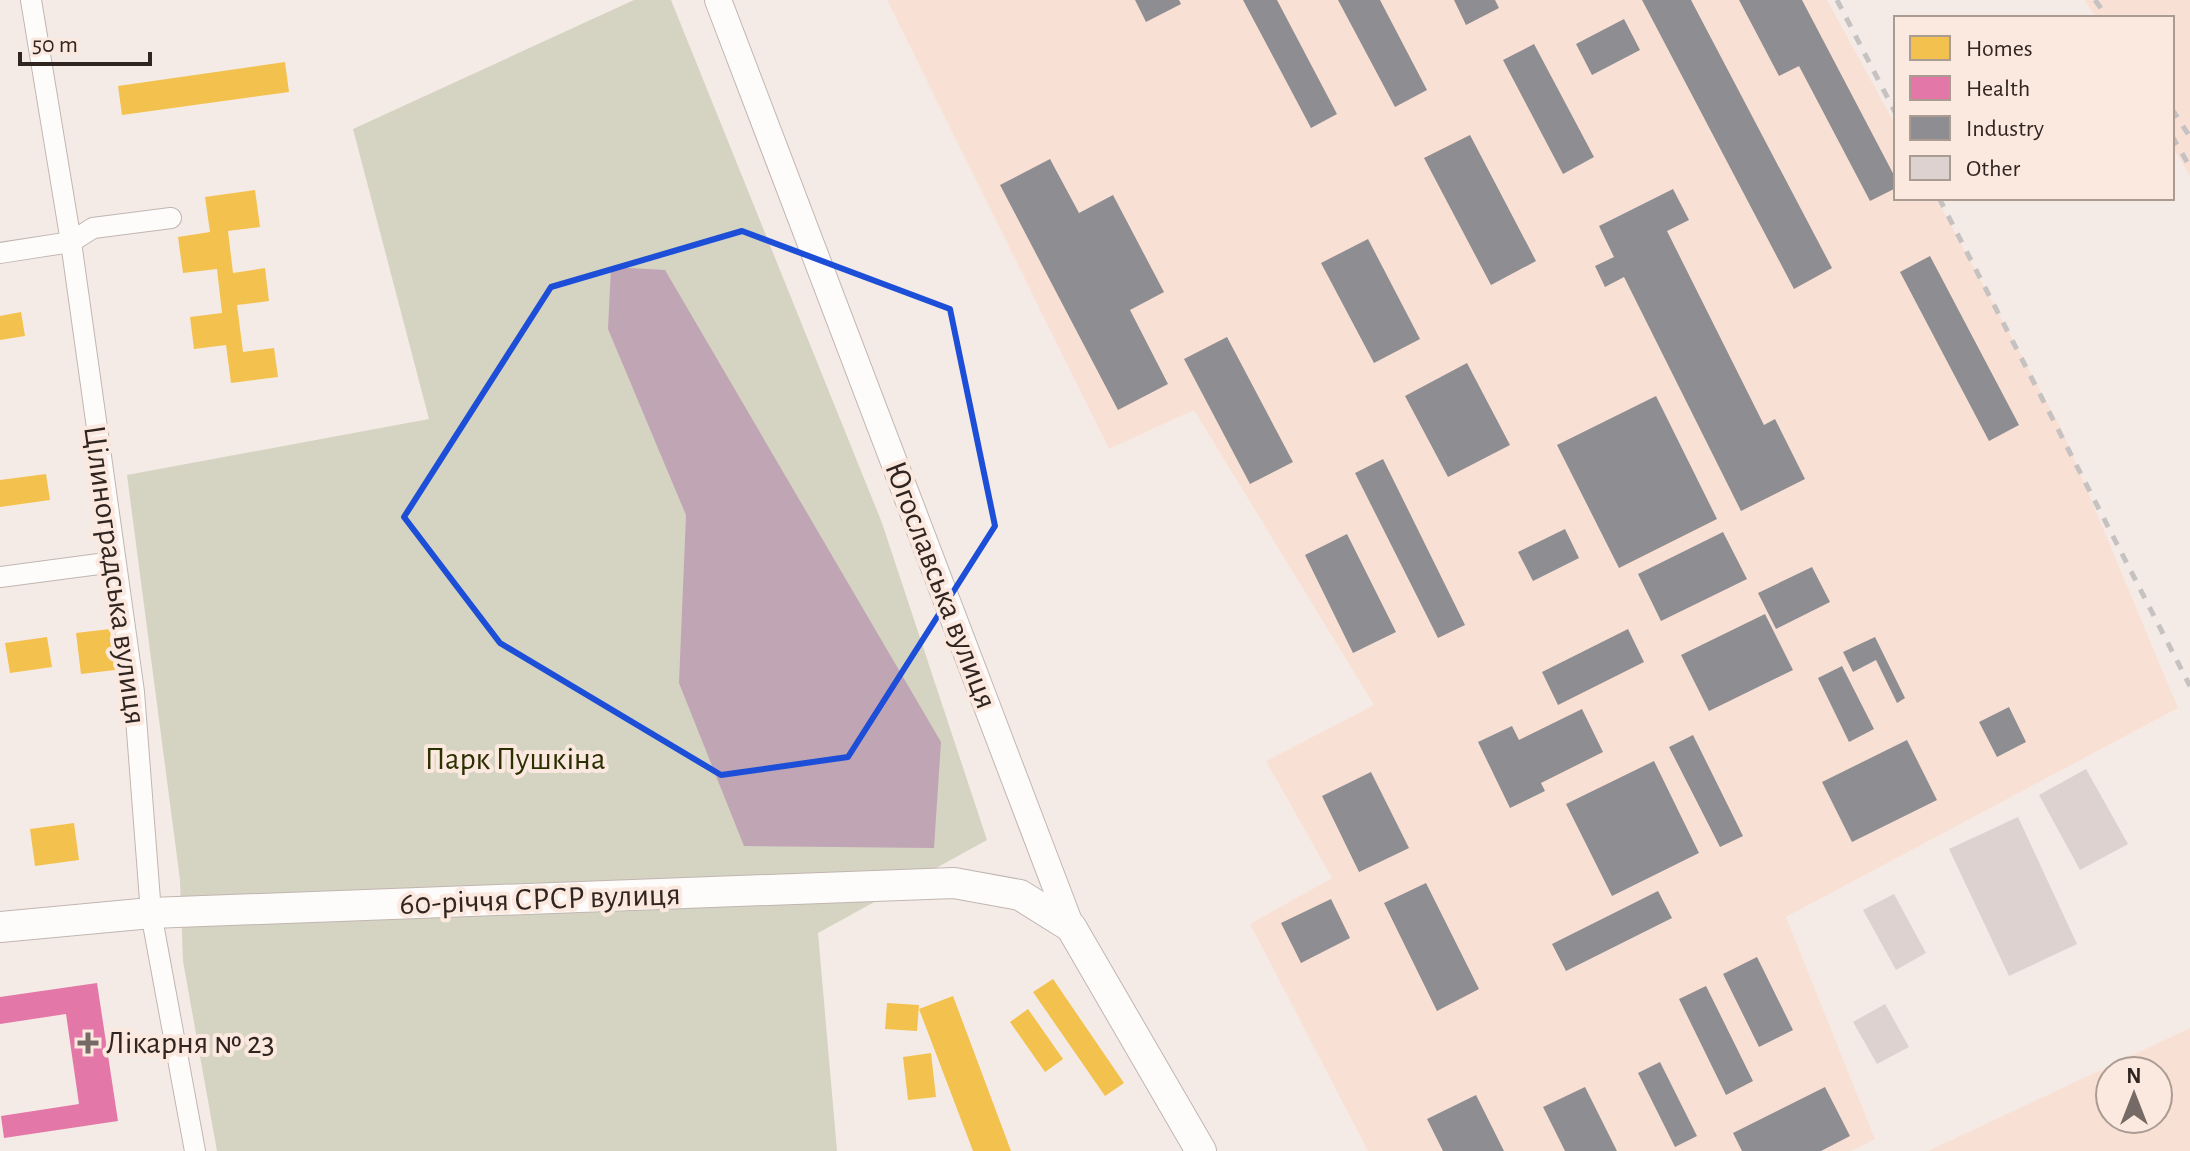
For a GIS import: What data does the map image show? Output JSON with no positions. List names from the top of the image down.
{
  "streets": {
    "main road": ["Югославська вулиця", "60-річчя СРСР вулиця"],
    "street": ["Цілиноградська вулиця"]
  },
  "crossings": [
    ["Цілиноградська вулиця", "60-річчя СРСР вулиця"],
    ["Югославська вулиця", "60-річчя СРСР вулиця"]
  ],
  "parks": ["Парк Пушкіна"],
  "places": {
    "health": ["Лікарня № 23"]
  },
  "legend": [
    "Homes",
    "Health",
    "Industry",
    "Other"
  ],
  "scale_bar": "50 m",
  "north": "top"
}
